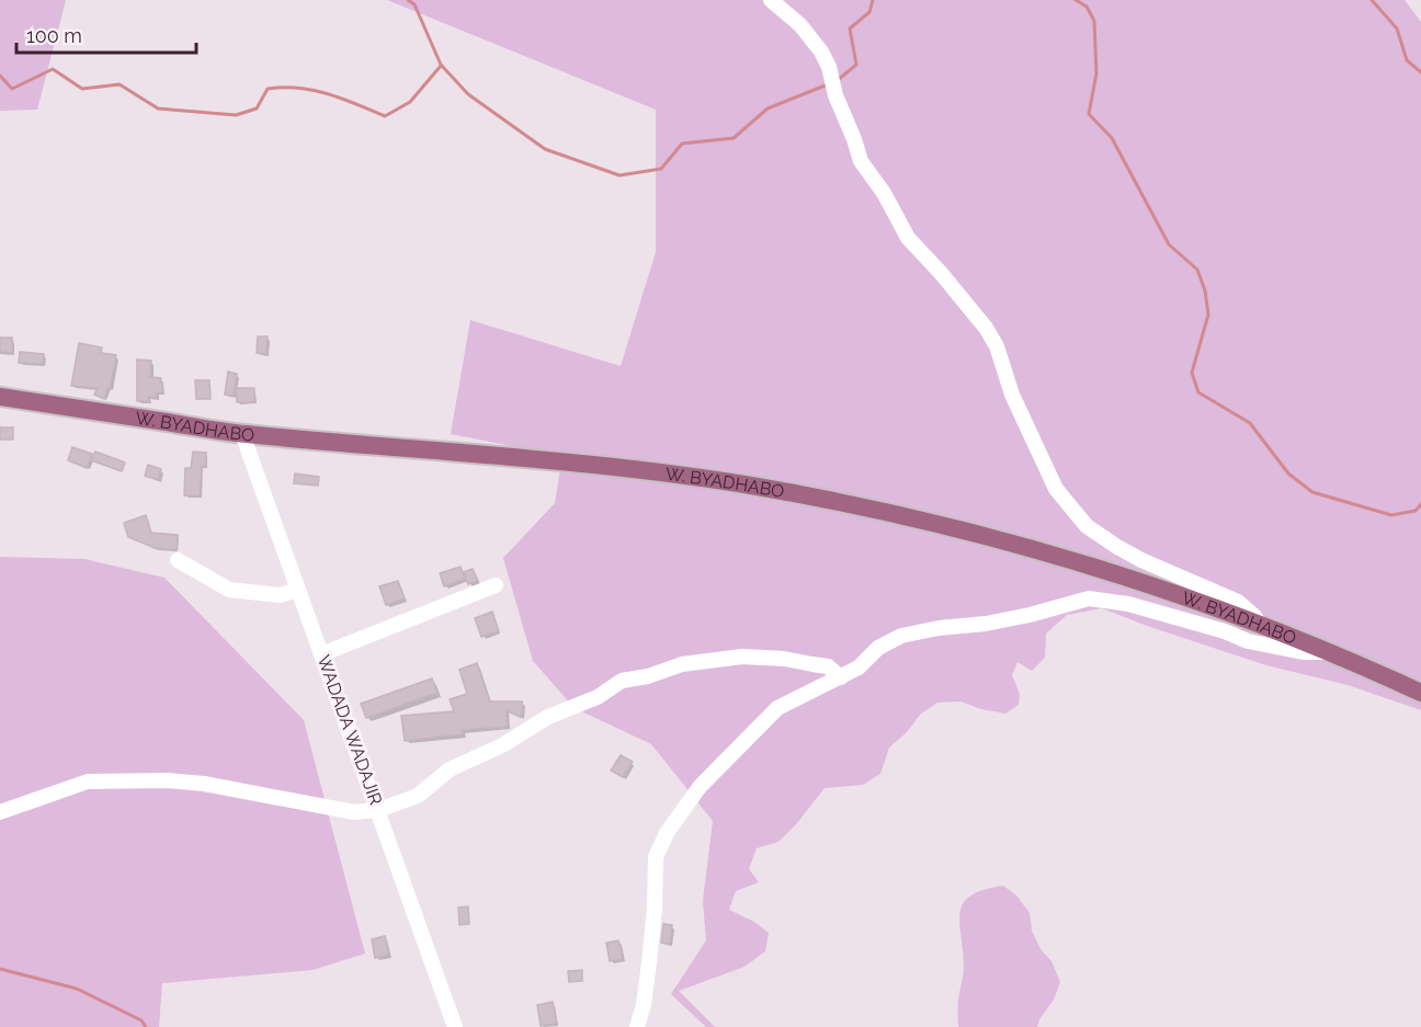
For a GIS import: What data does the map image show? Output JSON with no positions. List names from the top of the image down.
{
  "streets": {
    "main road": ["W. BYADHABO"],
    "street": ["WADADA WADAJIR"]
  },
  "crossings": [
    ["W. BYADHABO", "WADADA WADAJIR"]
  ],
  "scale_bar": "100 m"
}
